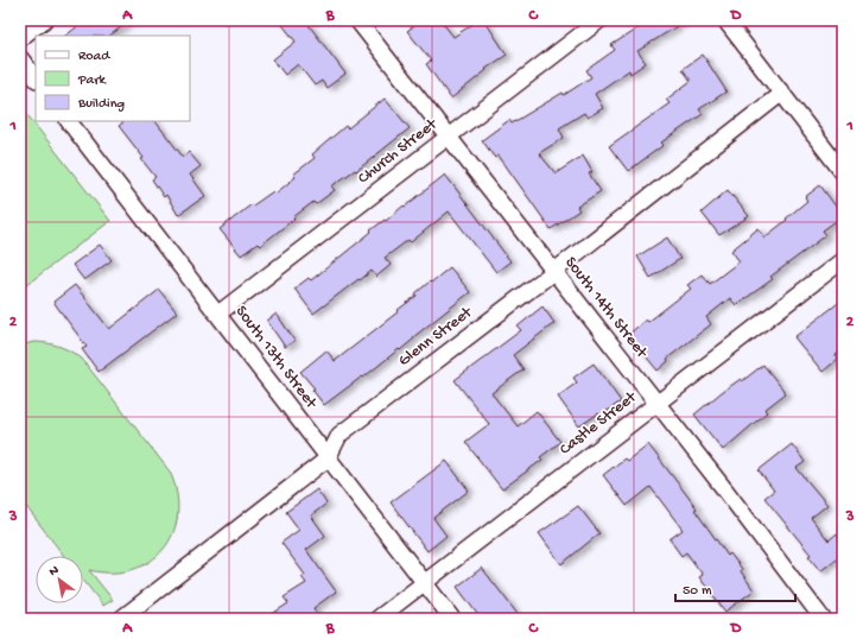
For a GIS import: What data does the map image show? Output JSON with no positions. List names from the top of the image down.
{
  "streets": {
    "street": [
      "Church Street",
      "South 14th Street",
      "Glenn Street",
      "South 13th Street",
      "Castle Street"
    ]
  },
  "crossings": [
    ["Church Street", "South 14th Street"],
    ["Church Street", "South 13th Street"],
    ["South 14th Street", "Glenn Street"],
    ["South 14th Street", "Castle Street"],
    ["Glenn Street", "South 13th Street"],
    ["South 13th Street", "Castle Street"]
  ],
  "legend": ["Road", "Park", "Building"],
  "scale_bar": "50 m",
  "north": "top left",
  "grid": {
    "columns": [
      "A",
      "B",
      "C",
      "D"
    ],
    "rows": ["1", "2", "3"]
  }
}
